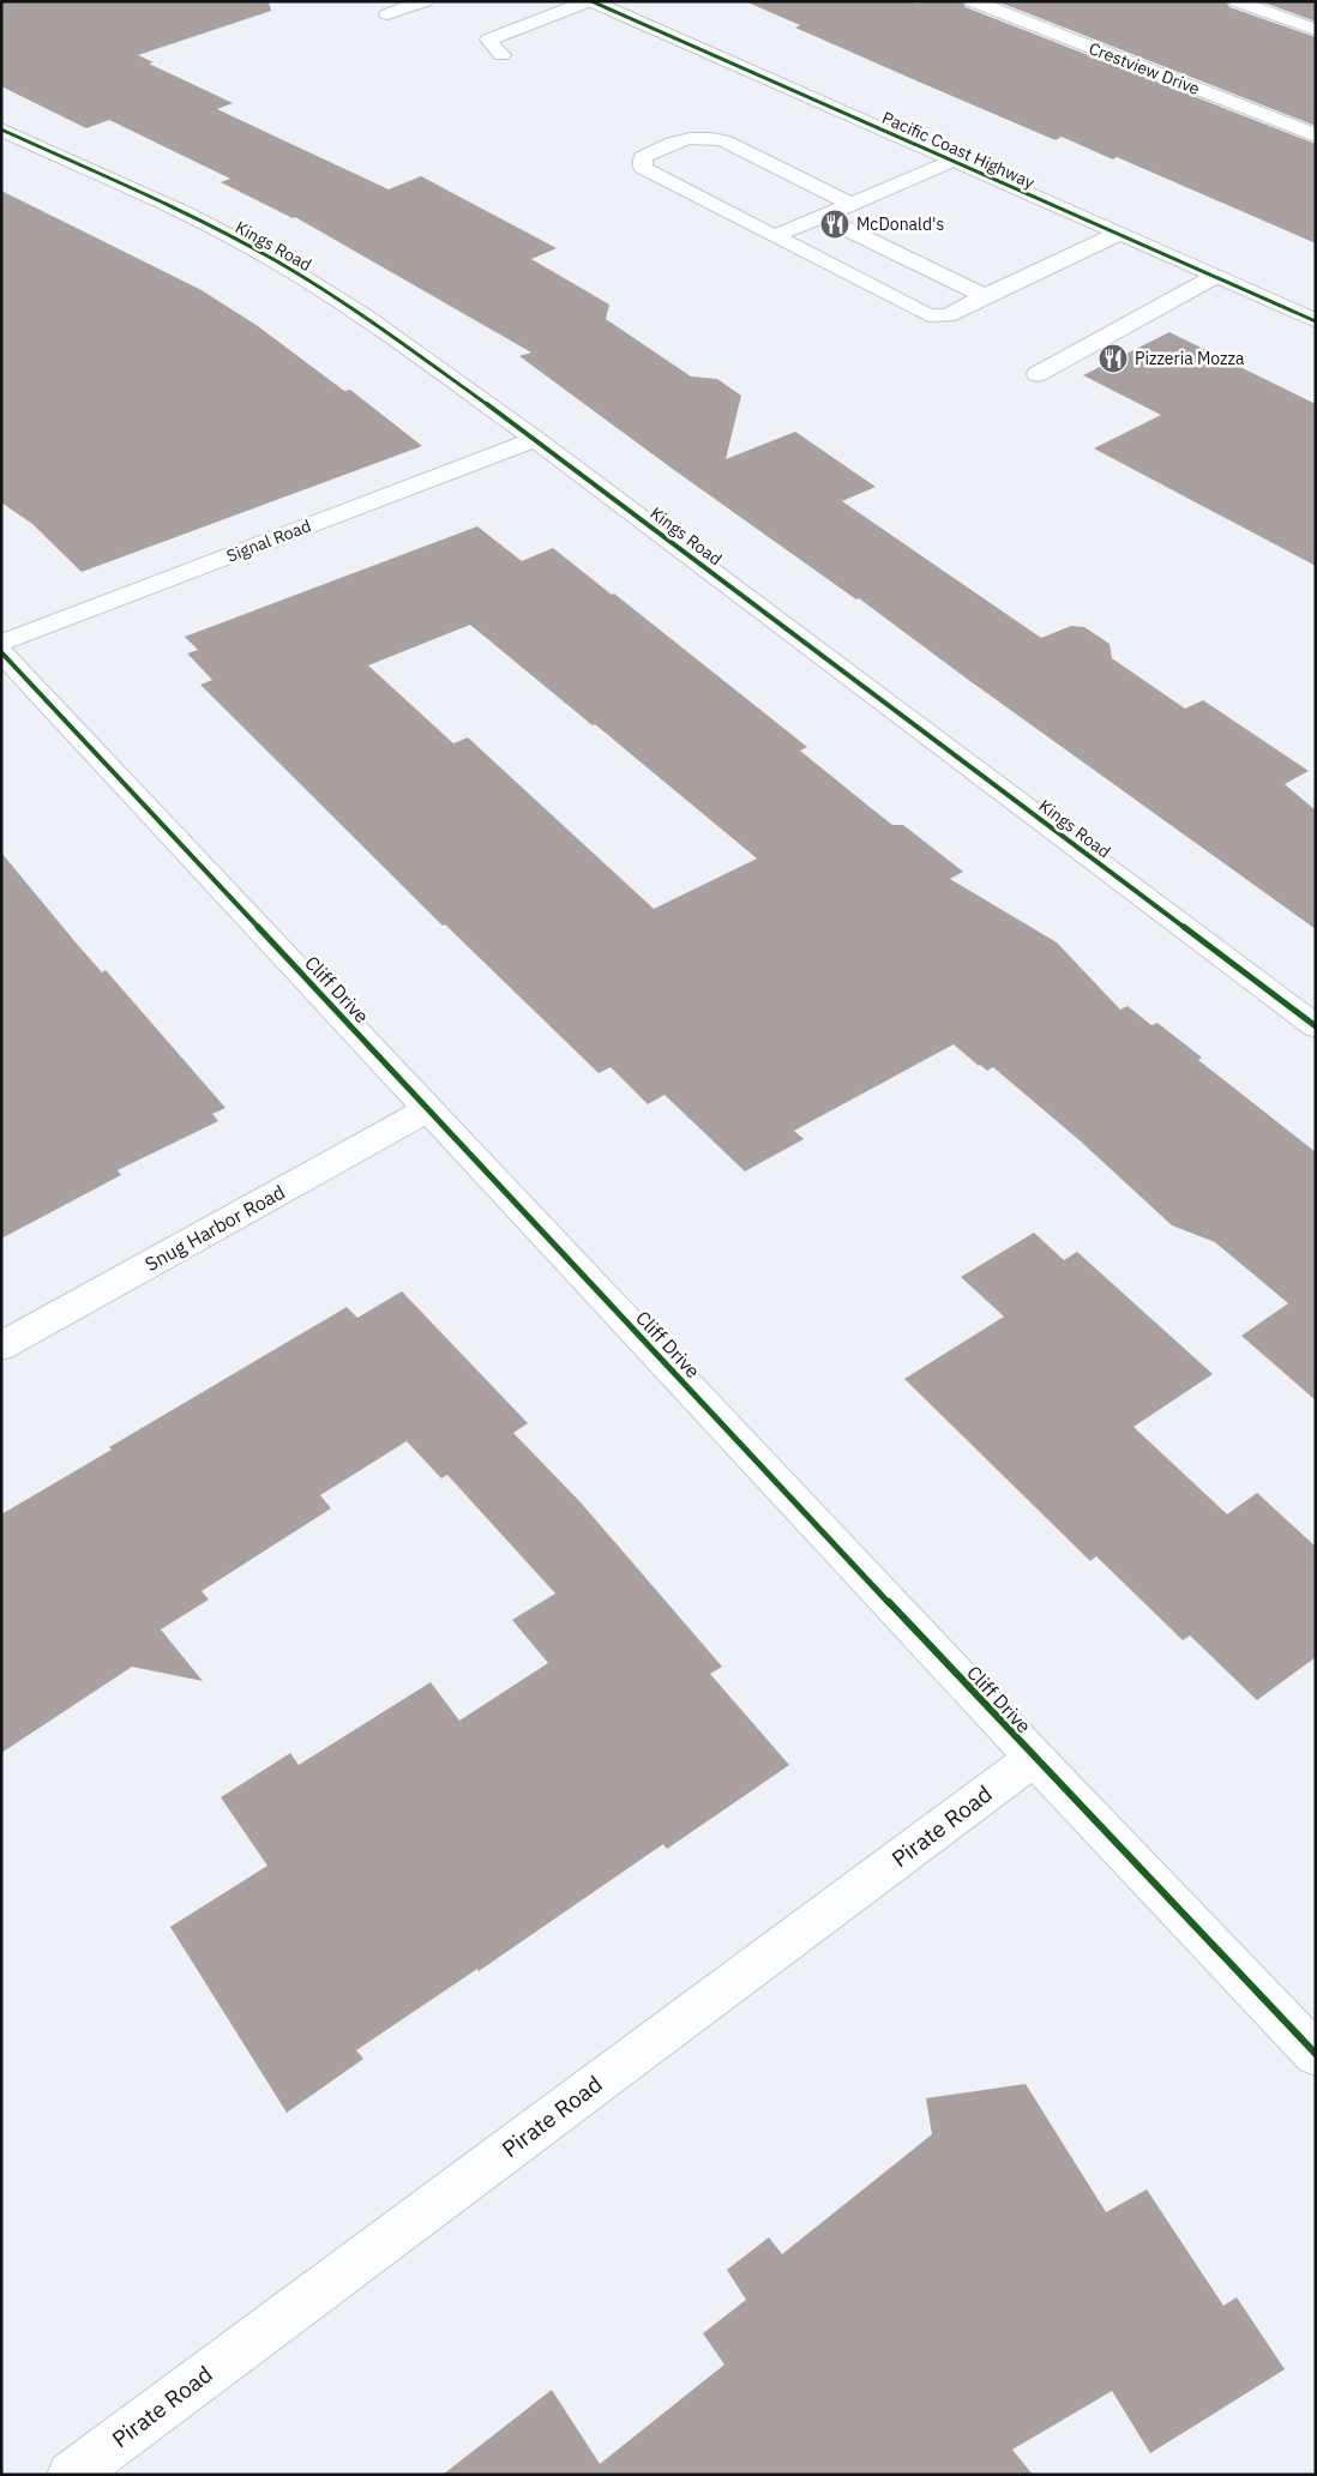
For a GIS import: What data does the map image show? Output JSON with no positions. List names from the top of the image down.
{
  "streets": {
    "main road": [
      "Crestview Drive",
      "Pacific Coast Highway",
      "Kings Road",
      "Signal Road",
      "Cliff Drive",
      "Snug Harbor Road",
      "Pirate Road"
    ]
  },
  "crossings": [
    ["Kings Road", "Signal Road"],
    ["Cliff Drive", "Snug Harbor Road"],
    ["Cliff Drive", "Pirate Road"]
  ],
  "places": {
    "restaurant": ["McDonald's", "Pizzeria Mozza"]
  }
}
